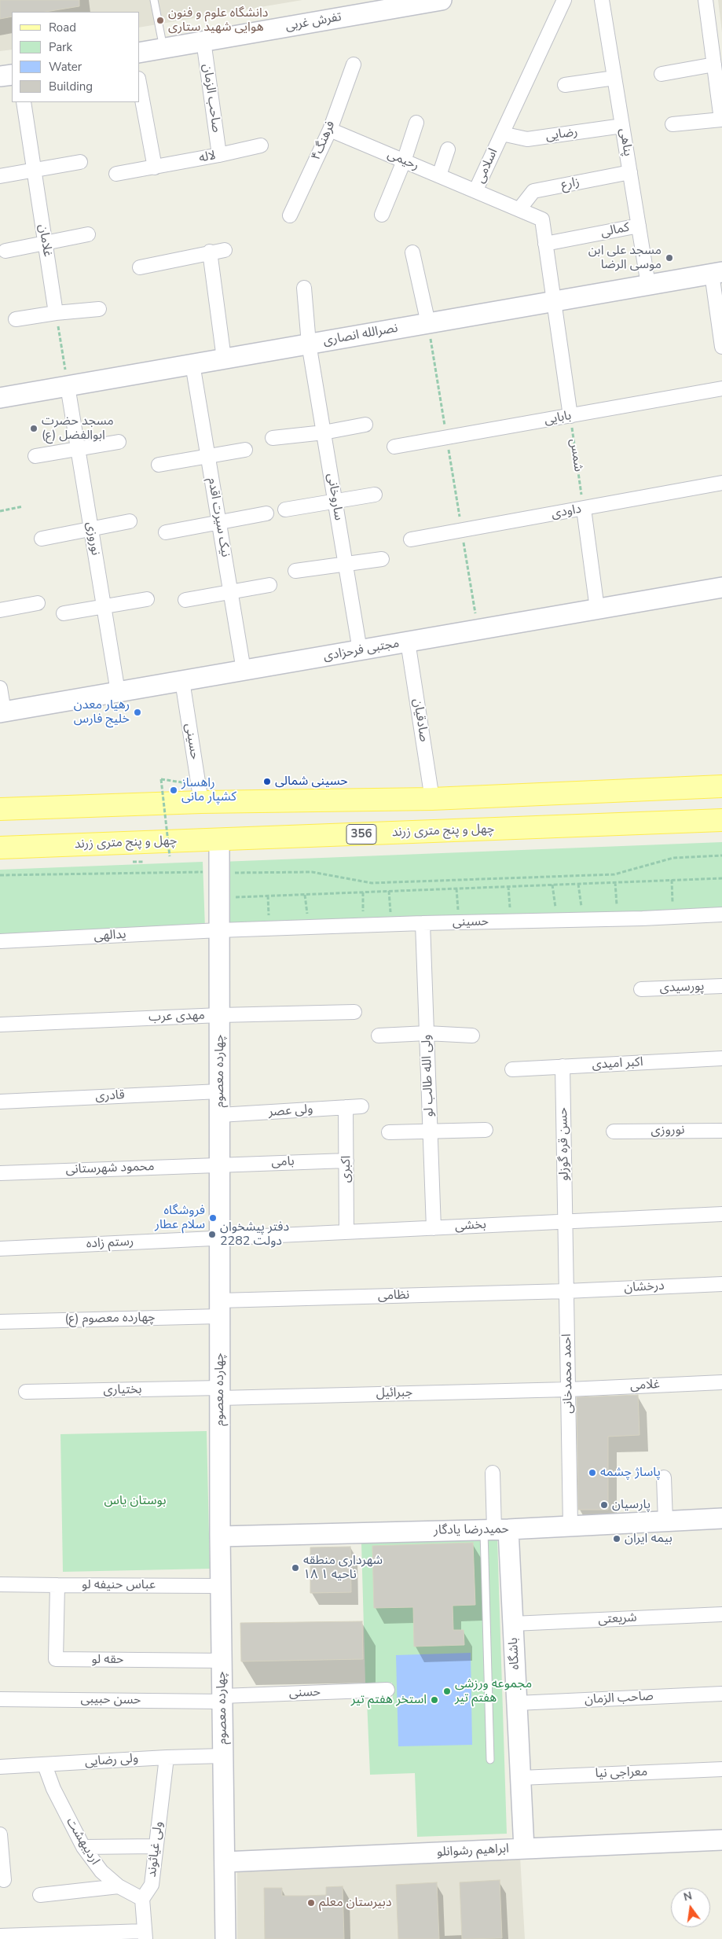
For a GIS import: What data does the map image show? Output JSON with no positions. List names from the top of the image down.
{
  "streets": {
    "main road": ["چهل و پنج متری زرند", "356"],
    "street": [
      "تفرش غربی",
      "صاحب الزمان",
      "رضایی",
      "فرهنگ۴",
      "پناهی",
      "لاله",
      "رحیمی",
      "اسلامی",
      "زارع",
      "کمالی",
      "غلامان",
      "نصرالله انصاری",
      "بابایی",
      "ساروخانی",
      "داودی",
      "نیک سیرت اقدم",
      "نوروزی",
      "مجتبی فرحزادی",
      "صادقیان",
      "حسینی",
      "یدالهی",
      "پورسیدی",
      "مهدی عرب",
      "اکبر امیدی",
      "چهارده معصوم",
      "ولی الله طالب لو",
      "قادری",
      "ولی عصر",
      "حسن قره گوزلو",
      "بامی",
      "محمود شهرستانی",
      "اکبری",
      "بخشی",
      "رستم زاده",
      "درخشان",
      "نظامی",
      "چهارده معصوم (ع)",
      "احمد محمدخانی",
      "غلامی",
      "بختیاری",
      "جبرائیل",
      "حمیدرضا یادگار",
      "عباس حنیفه لو",
      "شریعتی",
      "باشگاه",
      "حقه لو",
      "حسنی",
      "حسن حبیبی",
      "ولی رضایی",
      "معراجی نیا",
      "اردیبهشت",
      "ولی غیاثوند",
      "ابراهیم رشوانلو"
    ],
    "path": ["شمس"]
  },
  "crossings": [
    ["تفرش غربی", "صاحب الزمان"],
    ["صاحب الزمان", "لاله"],
    ["صاحب الزمان", "باشگاه"],
    ["رضایی", "پناهی"],
    ["رضایی", "اسلامی"],
    ["فرهنگ۴", "رحیمی"],
    ["پناهی", "زارع"],
    ["پناهی", "کمالی"],
    ["پناهی", "نصرالله انصاری"],
    ["رحیمی", "اسلامی"],
    ["اسلامی", "زارع"],
    ["اسلامی", "کمالی"],
    ["اسلامی", "نصرالله انصاری"],
    ["نصرالله انصاری", "ساروخانی"],
    ["نصرالله انصاری", "نیک سیرت اقدم"],
    ["نصرالله انصاری", "نوروزی"],
    ["بابایی", "شمس"],
    ["شمس", "داودی"],
    ["ساروخانی", "مجتبی فرحزادی"],
    ["نیک سیرت اقدم", "مجتبی فرحزادی"],
    ["نوروزی", "مجتبی فرحزادی"],
    ["مجتبی فرحزادی", "صادقیان"],
    ["مجتبی فرحزادی", "حسینی"],
    ["حسینی", "یدالهی"],
    ["حسینی", "چهارده معصوم"],
    ["حسینی", "ولی الله طالب لو"],
    ["چهل و پنج متری زرند", "چهارده معصوم"],
    ["یدالهی", "چهارده معصوم"],
    ["مهدی عرب", "چهارده معصوم"],
    ["اکبر امیدی", "حسن قره گوزلو"],
    ["چهارده معصوم", "قادری"],
    ["چهارده معصوم", "ولی عصر"],
    ["چهارده معصوم", "بامی"],
    ["چهارده معصوم", "محمود شهرستانی"],
    ["چهارده معصوم", "بخشی"],
    ["چهارده معصوم", "رستم زاده"],
    ["چهارده معصوم", "نظامی"],
    ["چهارده معصوم", "چهارده معصوم (ع)"],
    ["چهارده معصوم", "بختیاری"],
    ["چهارده معصوم", "جبرائیل"],
    ["چهارده معصوم", "حمیدرضا یادگار"],
    ["چهارده معصوم", "عباس حنیفه لو"],
    ["چهارده معصوم", "حقه لو"],
    ["چهارده معصوم", "حسنی"],
    ["چهارده معصوم", "حسن حبیبی"],
    ["چهارده معصوم", "ولی رضایی"],
    ["چهارده معصوم", "ابراهیم رشوانلو"],
    ["ولی الله طالب لو", "بخشی"],
    ["ولی عصر", "اکبری"],
    ["حسن قره گوزلو", "بخشی"],
    ["حسن قره گوزلو", "احمد محمدخانی"],
    ["بامی", "محمود شهرستانی"],
    ["بامی", "اکبری"],
    ["اکبری", "بخشی"],
    ["بخشی", "رستم زاده"],
    ["بخشی", "احمد محمدخانی"],
    ["درخشان", "نظامی"],
    ["درخشان", "احمد محمدخانی"],
    ["نظامی", "چهارده معصوم (ع)"],
    ["نظامی", "احمد محمدخانی"],
    ["احمد محمدخانی", "غلامی"],
    ["احمد محمدخانی", "جبرائیل"],
    ["احمد محمدخانی", "حمیدرضا یادگار"],
    ["غلامی", "جبرائیل"],
    ["بختیاری", "جبرائیل"],
    ["حمیدرضا یادگار", "باشگاه"],
    ["عباس حنیفه لو", "حقه لو"],
    ["شریعتی", "باشگاه"],
    ["باشگاه", "معراجی نیا"],
    ["باشگاه", "ابراهیم رشوانلو"],
    ["حسنی", "حسن حبیبی"],
    ["ولی رضایی", "اردیبهشت"],
    ["ولی رضایی", "ولی غیاثوند"],
    ["اردیبهشت", "ولی غیاثوند"]
  ],
  "parks": ["بوستان یاس"],
  "places": [
    "دانشگاه علوم و فنون هوایی شهید ستاری",
    "مسجد علی ابن موسی الرضا",
    "مسجد حضرت ابوالفضل (ع)",
    "رهیار معدن خلیج فارس",
    "حسینی شمالی",
    "راهساز کشپار مانی",
    "فروشگاه سلام عطار",
    "دفتر پیشخوان دولت 2282",
    "پاساژ چشمه",
    "پارسیان",
    "بیمه ایران",
    "شهرداری منطقه ۱۸ ناحیه ۱",
    "مجموعه ورزشی هفتم تیر",
    "استخر هفتم تیر",
    "دبیرستان معلم"
  ],
  "legend": [
    "Road",
    "Park",
    "Water",
    "Building"
  ],
  "north": "top"
}
